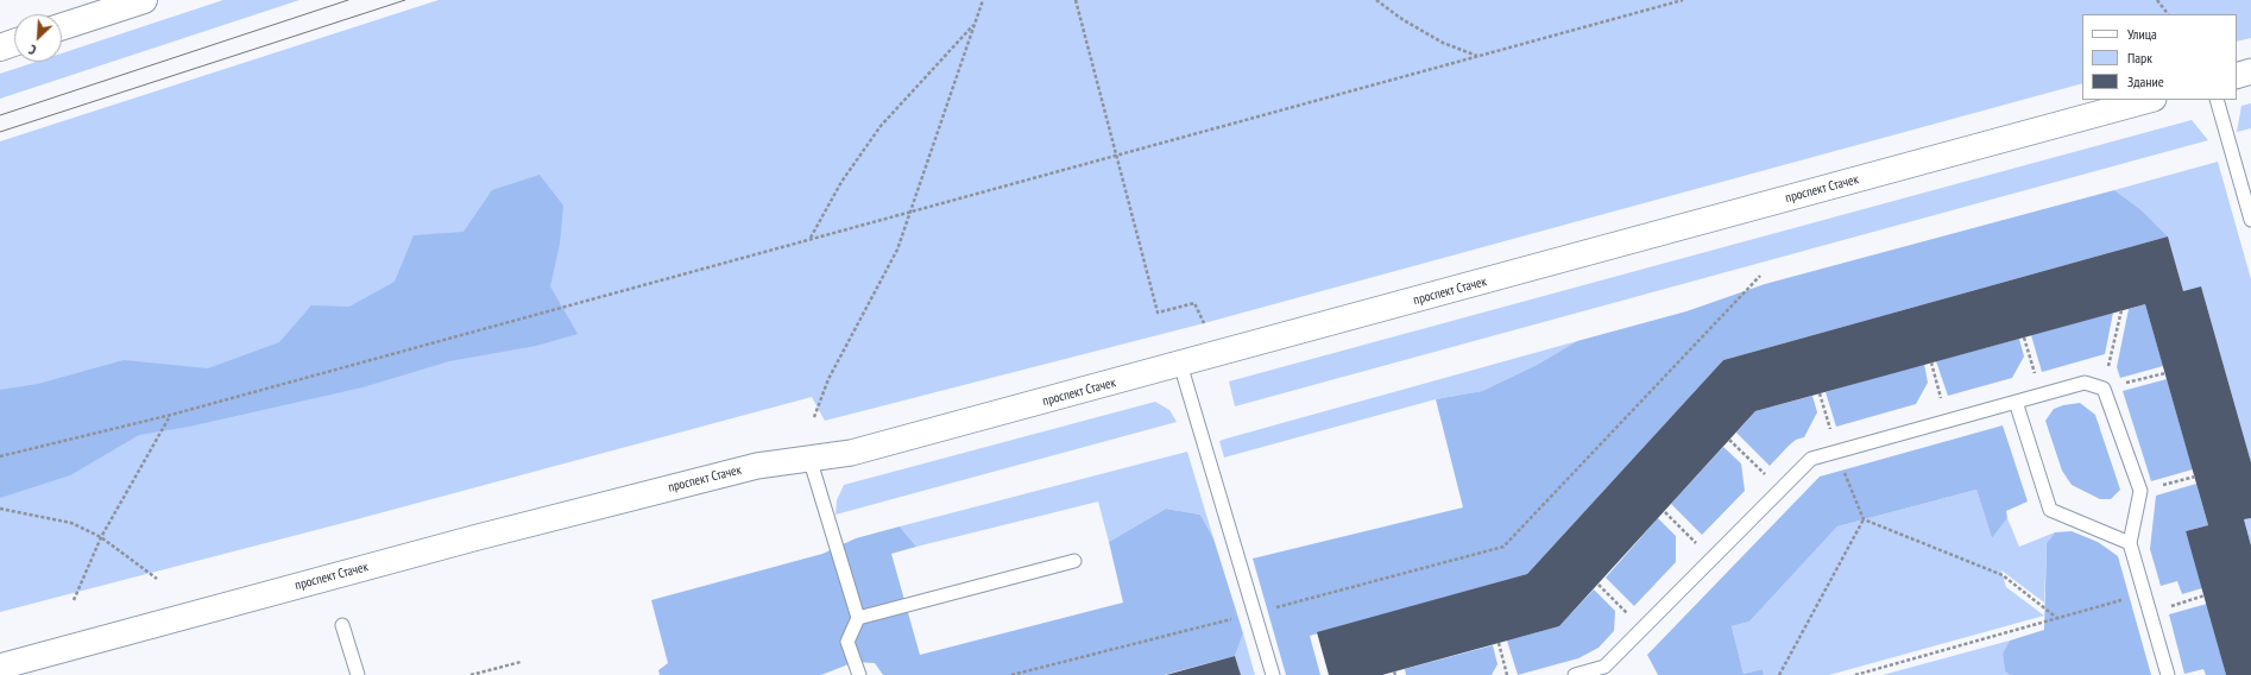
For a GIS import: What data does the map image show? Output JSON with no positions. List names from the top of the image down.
{
  "streets": {
    "street": ["проспект Стачек"]
  },
  "legend": ["Улица", "Парк", "Здание"],
  "north": "bottom left"
}
